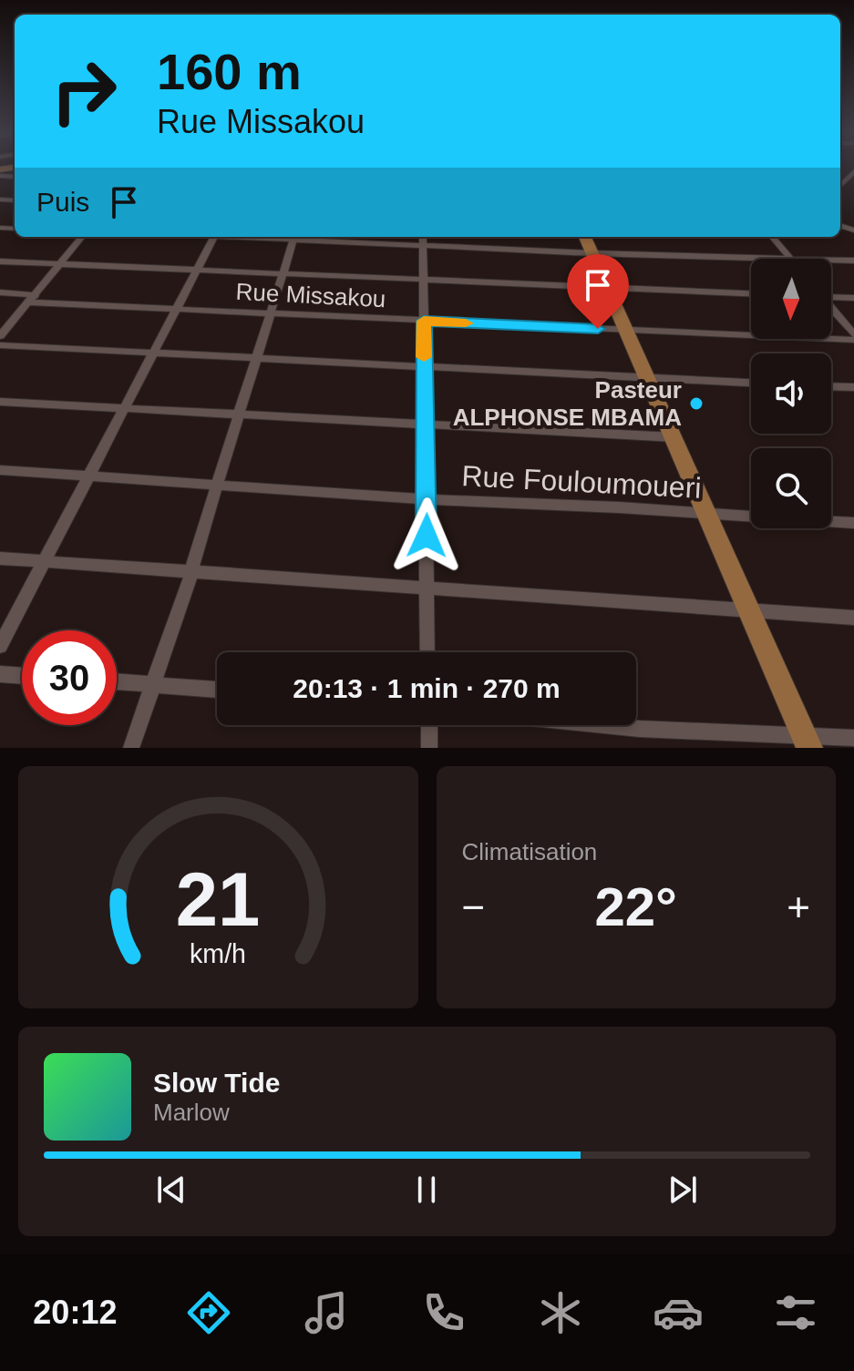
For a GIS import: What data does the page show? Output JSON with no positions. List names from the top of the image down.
{
  "streets": {
    "street": ["Rue Missakou", "Rue Fouloumoueri"]
  },
  "places": ["Pasteur ALPHONSE MBAMA"],
  "north": "bottom",
  "page": {
    "turn": ["160 m", "Rue Missakou"],
    "then": "Puis",
    "limit": "30",
    "trip": "20:13 · 1 min · 270 m",
    "tile": "Climatisation",
    "heat": ["−", "22°", "+"],
    "song": ["Slow Tide", "Marlow"],
    "tabs": "20:12",
    "gauge": ["21", "km/h"]
  }
}
